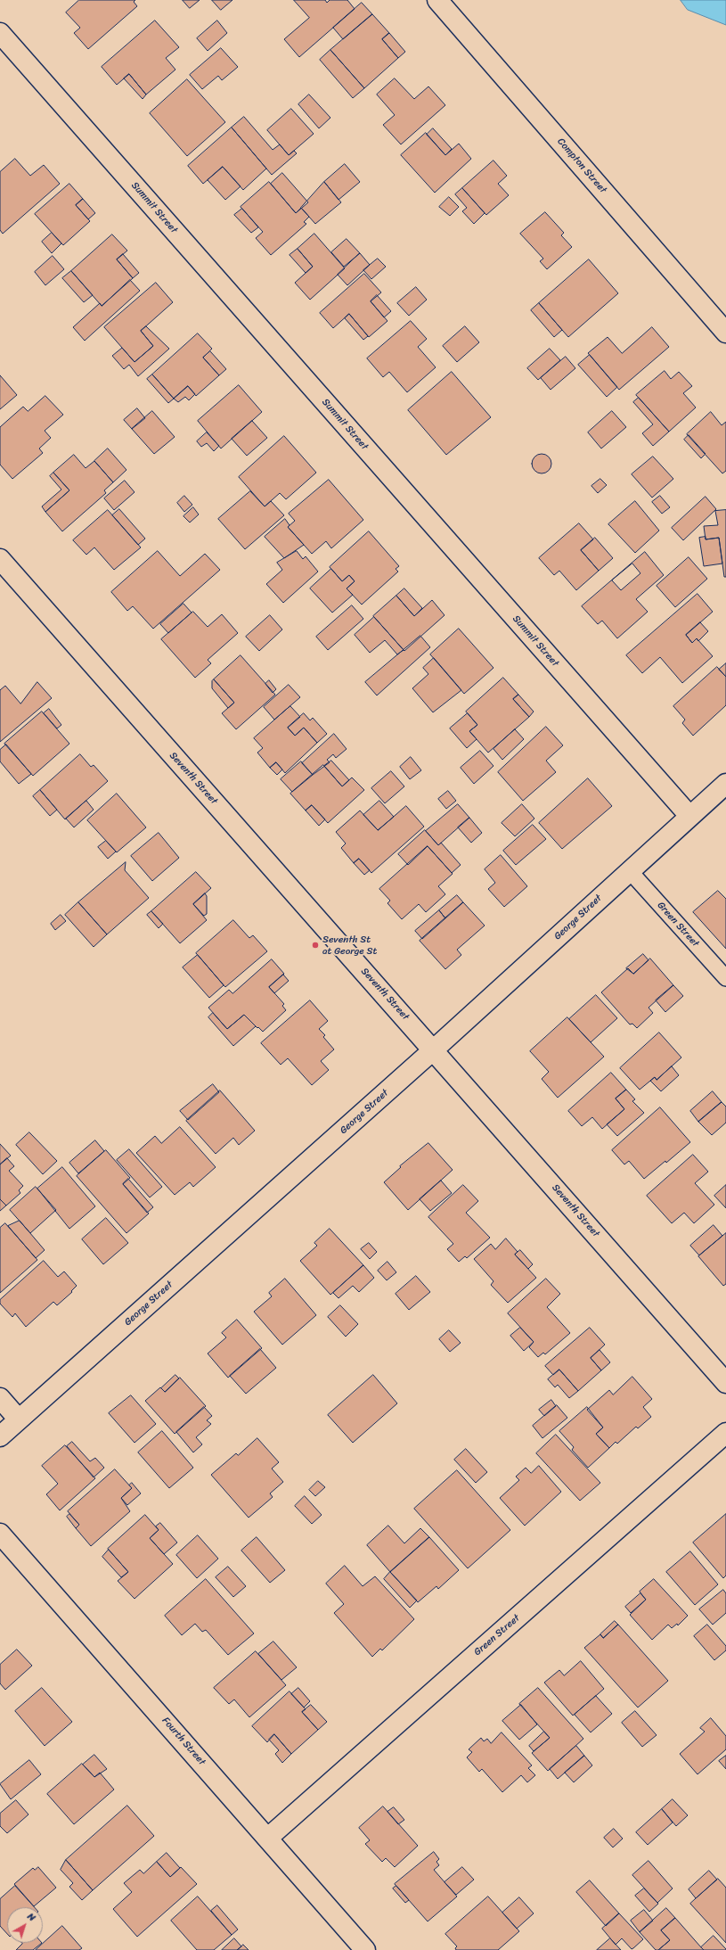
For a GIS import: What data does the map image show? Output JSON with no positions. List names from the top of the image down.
{
  "streets": {
    "street": [
      "Compton Street",
      "Summit Street",
      "Seventh Street",
      "George Street",
      "Green Street",
      "Fourth Street"
    ]
  },
  "crossings": [
    ["Summit Street", "George Street"],
    ["Seventh Street", "George Street"],
    ["George Street", "Green Street"],
    ["Green Street", "Fourth Street"]
  ],
  "places": ["Seventh St at George St"],
  "north": "top right"
}
